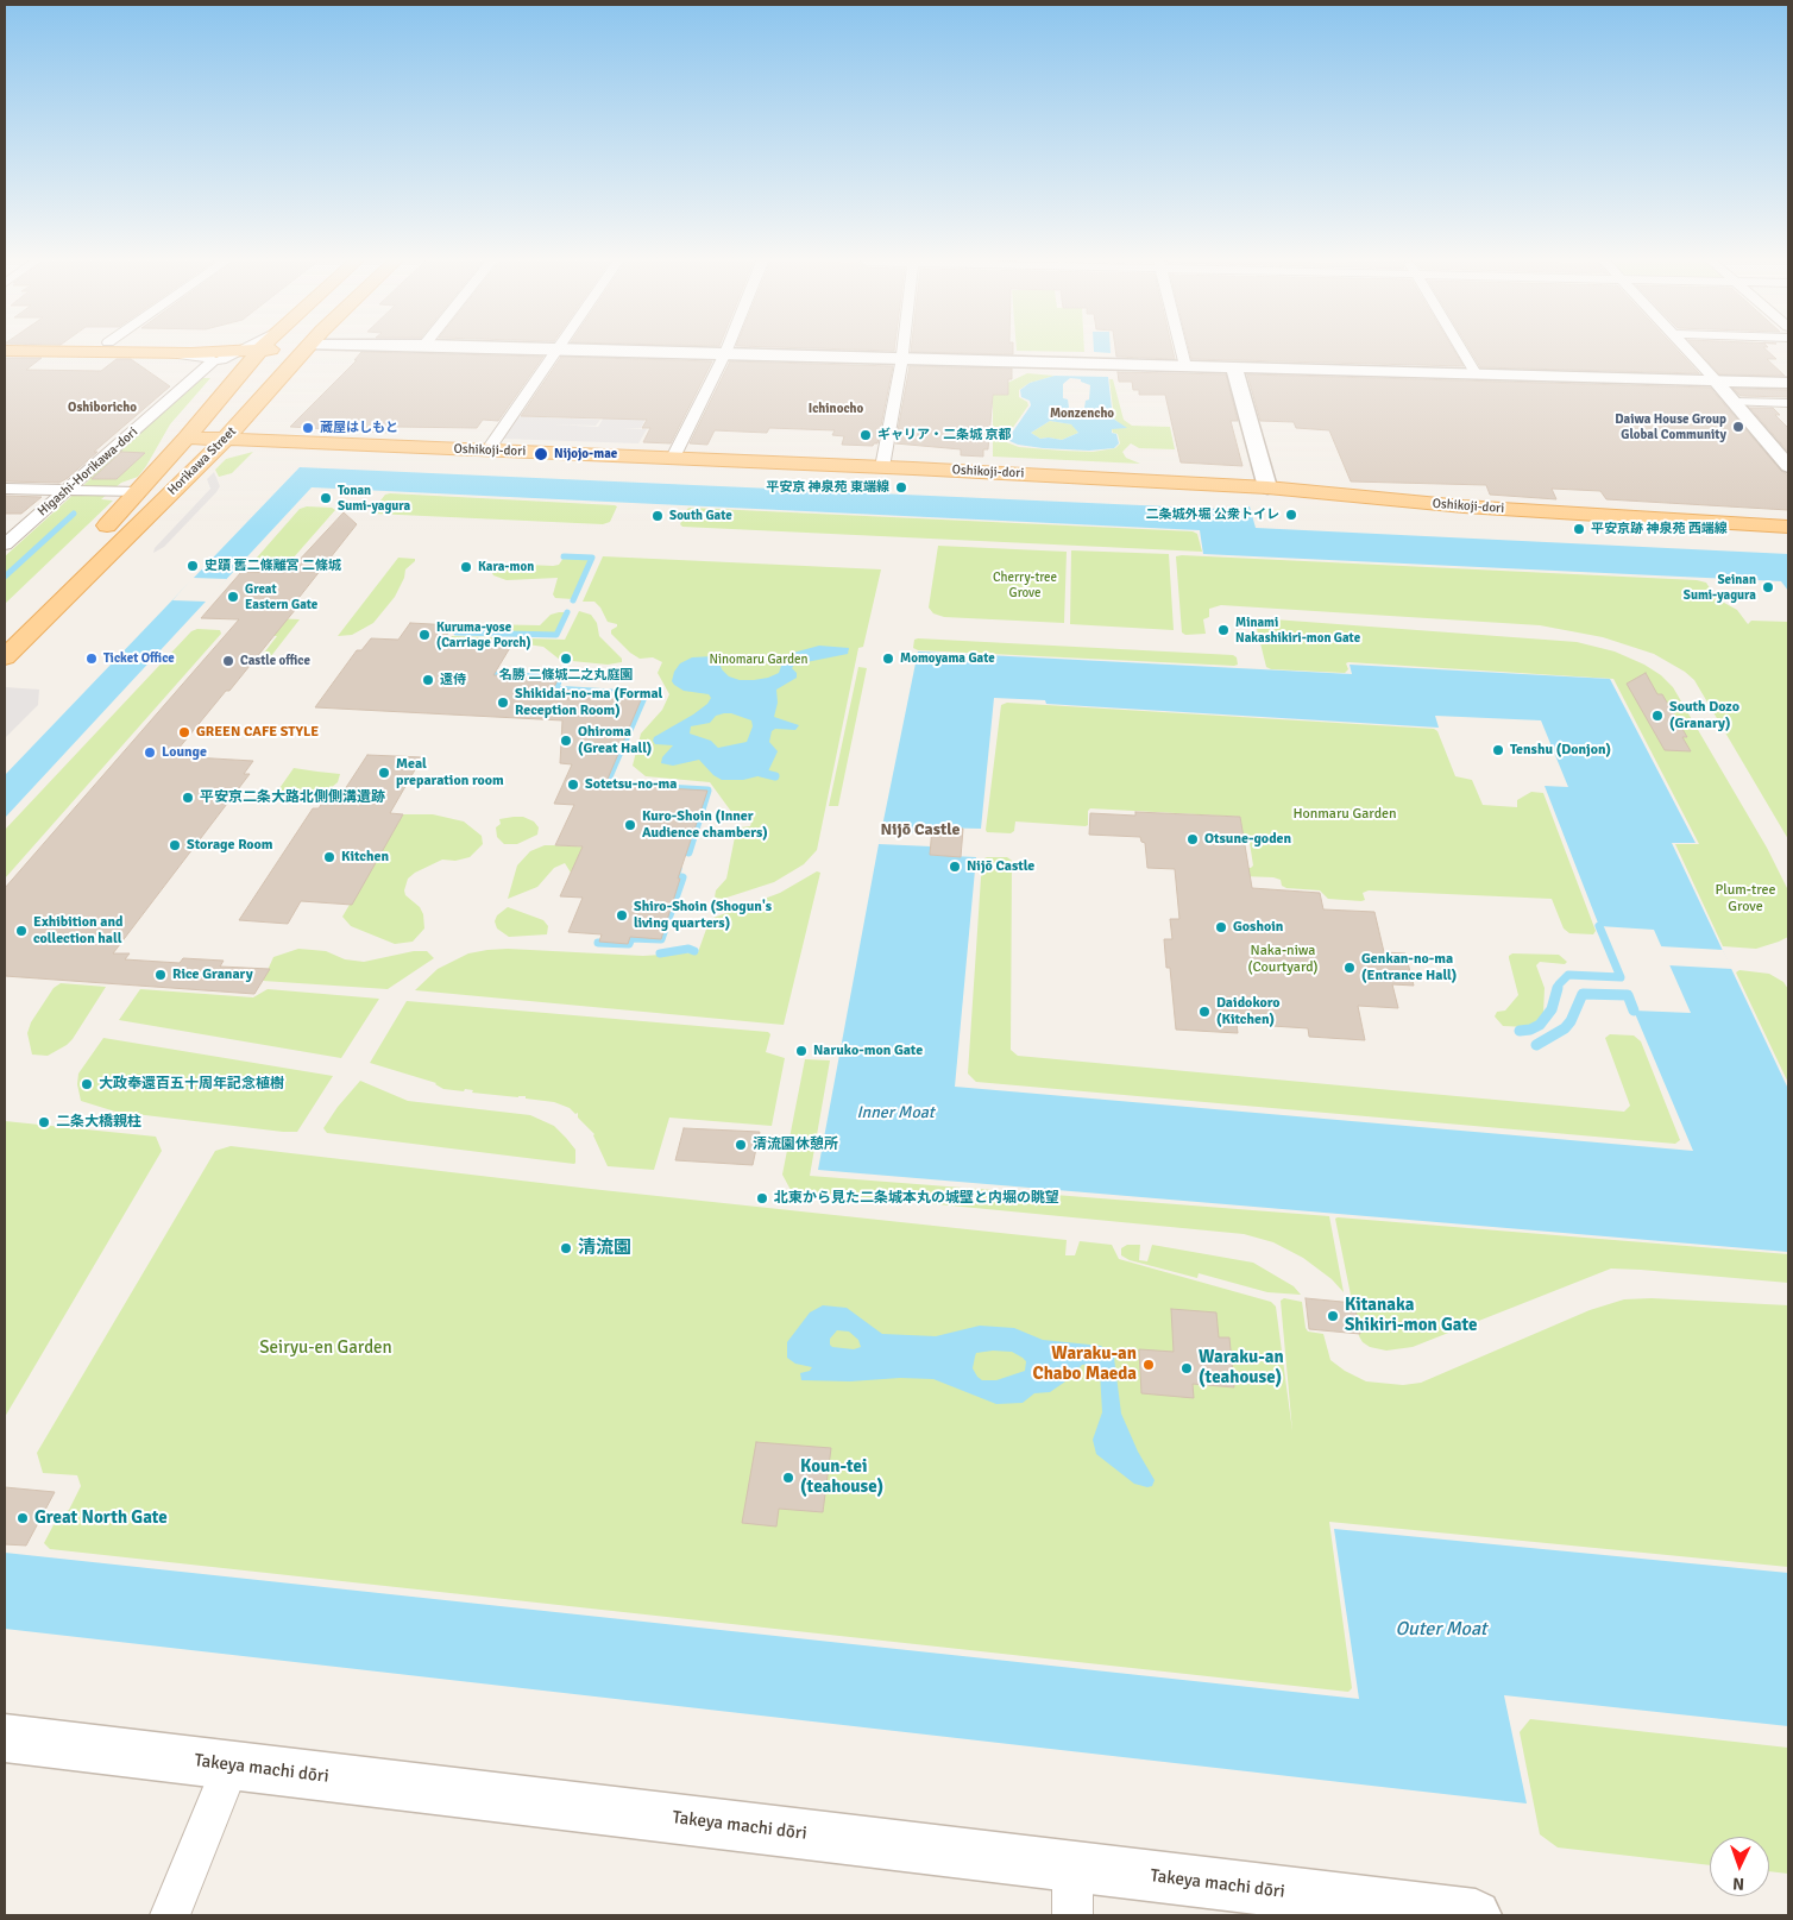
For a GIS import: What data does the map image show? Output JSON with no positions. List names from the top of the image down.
{
  "streets": {
    "main road": ["Oshikoji-dori", "Horikawa Street"],
    "street": ["Higashi-Horikawa-dori", "Takeya machi dōri"]
  },
  "crossings": [
    ["Oshikoji-dori", "Horikawa Street"]
  ],
  "districts": [
    "Oshiboricho",
    "Ichinocho",
    "Monzencho",
    "Nijō Castle"
  ],
  "water": ["Inner Moat", "Outer Moat"],
  "parks": [
    "Cherry-tree Grove",
    "Ninomaru Garden",
    "Honmaru Garden",
    "Plum-tree Grove",
    "Naka-niwa (Courtyard)",
    "Seiryu-en Garden"
  ],
  "places": [
    "Daiwa House Group Global Community",
    "蔵屋はしもと",
    "ギャリア・二条城 京都",
    "Nijojo-mae",
    "平安京 神泉苑 東端線",
    "Tonan Sumi-yagura",
    "二条城外堀 公衆トイレ",
    "South Gate",
    "平安京跡 神泉苑 西端線",
    "史蹟 舊二條離宮 二條城",
    "Kara-mon",
    "Seinan Sumi-yagura",
    "Great Eastern Gate",
    "Minami Nakashikiri-mon Gate",
    "Kuruma-yose (Carriage Porch)",
    "Ticket Office",
    "名勝 二條城二之丸庭園",
    "Momoyama Gate",
    "Castle office",
    "遠侍",
    "Shikidai-no-ma (Formal Reception Room)",
    "South Dozo (Granary)",
    "GREEN CAFE STYLE",
    "Ohiroma (Great Hall)",
    "Tenshu (Donjon)",
    "Lounge",
    "Meal preparation room",
    "Sotetsu-no-ma",
    "平安京二条大路北側側溝遺跡",
    "Kuro-Shoin (Inner Audience chambers)",
    "Otsune-goden",
    "Storage Room",
    "Kitchen",
    "Nijō Castle",
    "Shiro-Shoin (Shogun's living quarters)",
    "Goshoin",
    "Exhibition and collection hall",
    "Genkan-no-ma (Entrance Hall)",
    "Rice Granary",
    "Daidokoro (Kitchen)",
    "Naruko-mon Gate",
    "大政奉還百五十周年記念植樹",
    "二条大橋親柱",
    "清流園休憩所",
    "北東から見た二条城本丸の城壁と内堀の眺望",
    "清流園",
    "Kitanaka Shikiri-mon Gate",
    "Waraku-an Chabo Maeda",
    "Waraku-an (teahouse)",
    "Koun-tei (teahouse)",
    "Great North Gate"
  ],
  "north": "bottom"
}
